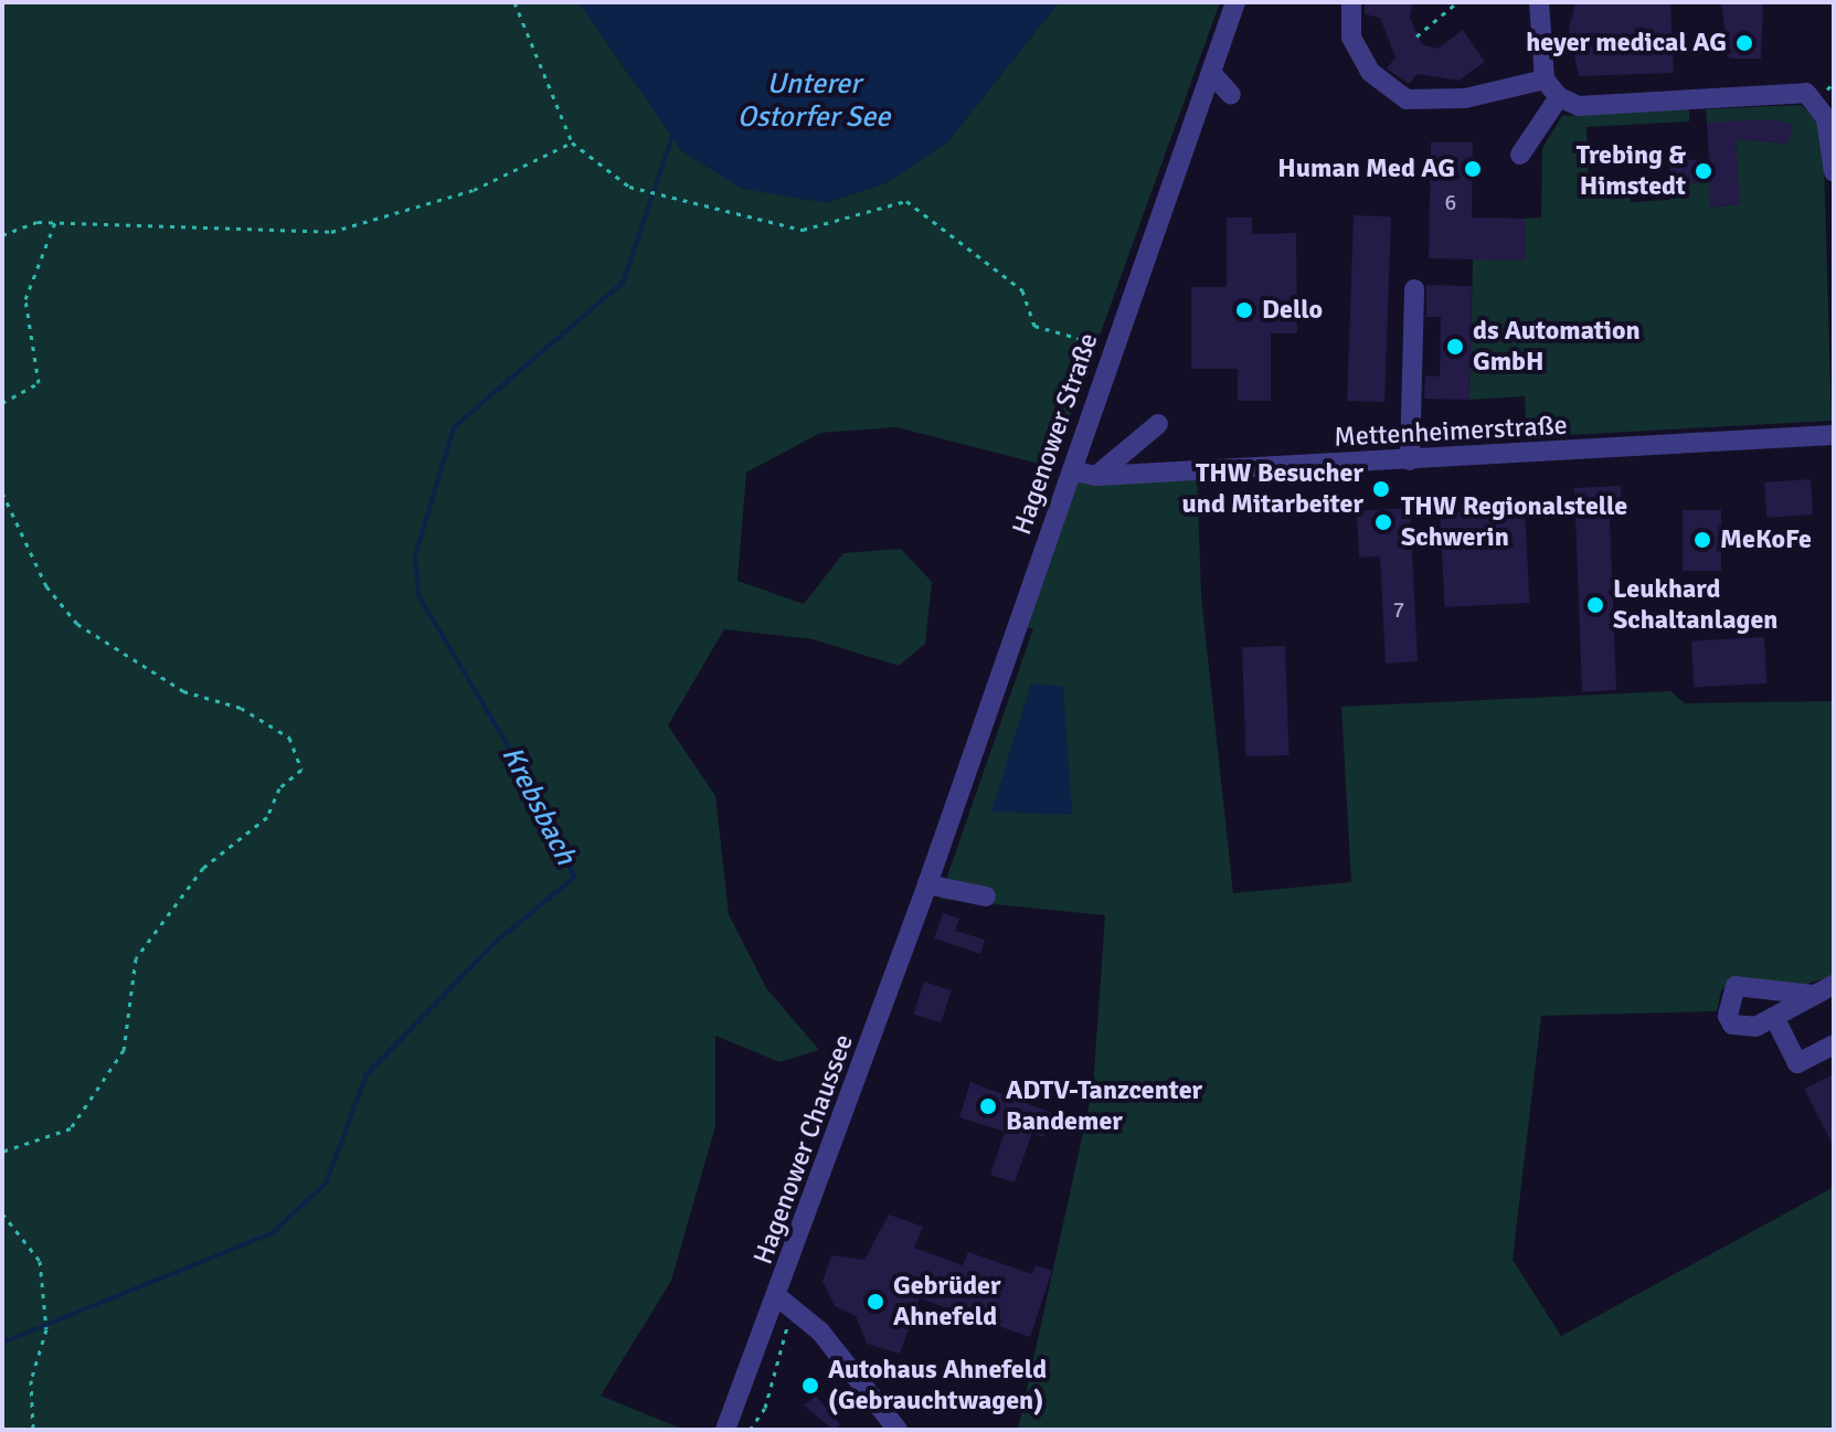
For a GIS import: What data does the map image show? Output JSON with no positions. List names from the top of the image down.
{
  "streets": {
    "street": ["Mettenheimerstraße", "Hagenower Straße", "Hagenower Chaussee"]
  },
  "crossings": [
    ["Mettenheimerstraße", "Hagenower Straße"],
    ["Hagenower Straße", "Hagenower Chaussee"]
  ],
  "water": ["Unterer Ostorfer See", "Krebsbach"],
  "places": [
    "heyer medical AG",
    "Human Med AG",
    "Trebing & Himstedt",
    "Dello",
    "ds Automation GmbH",
    "THW Besucher und Mitarbeiter",
    "THW Regionalstelle Schwerin",
    "MeKoFe",
    "Leukhard Schaltanlagen",
    "ADTV-Tanzcenter Bandemer",
    "Gebrüder Ahnefeld",
    "Autohaus Ahnefeld (Gebrauchtwagen)"
  ],
  "house_numbers": ["6", "7"]
}
